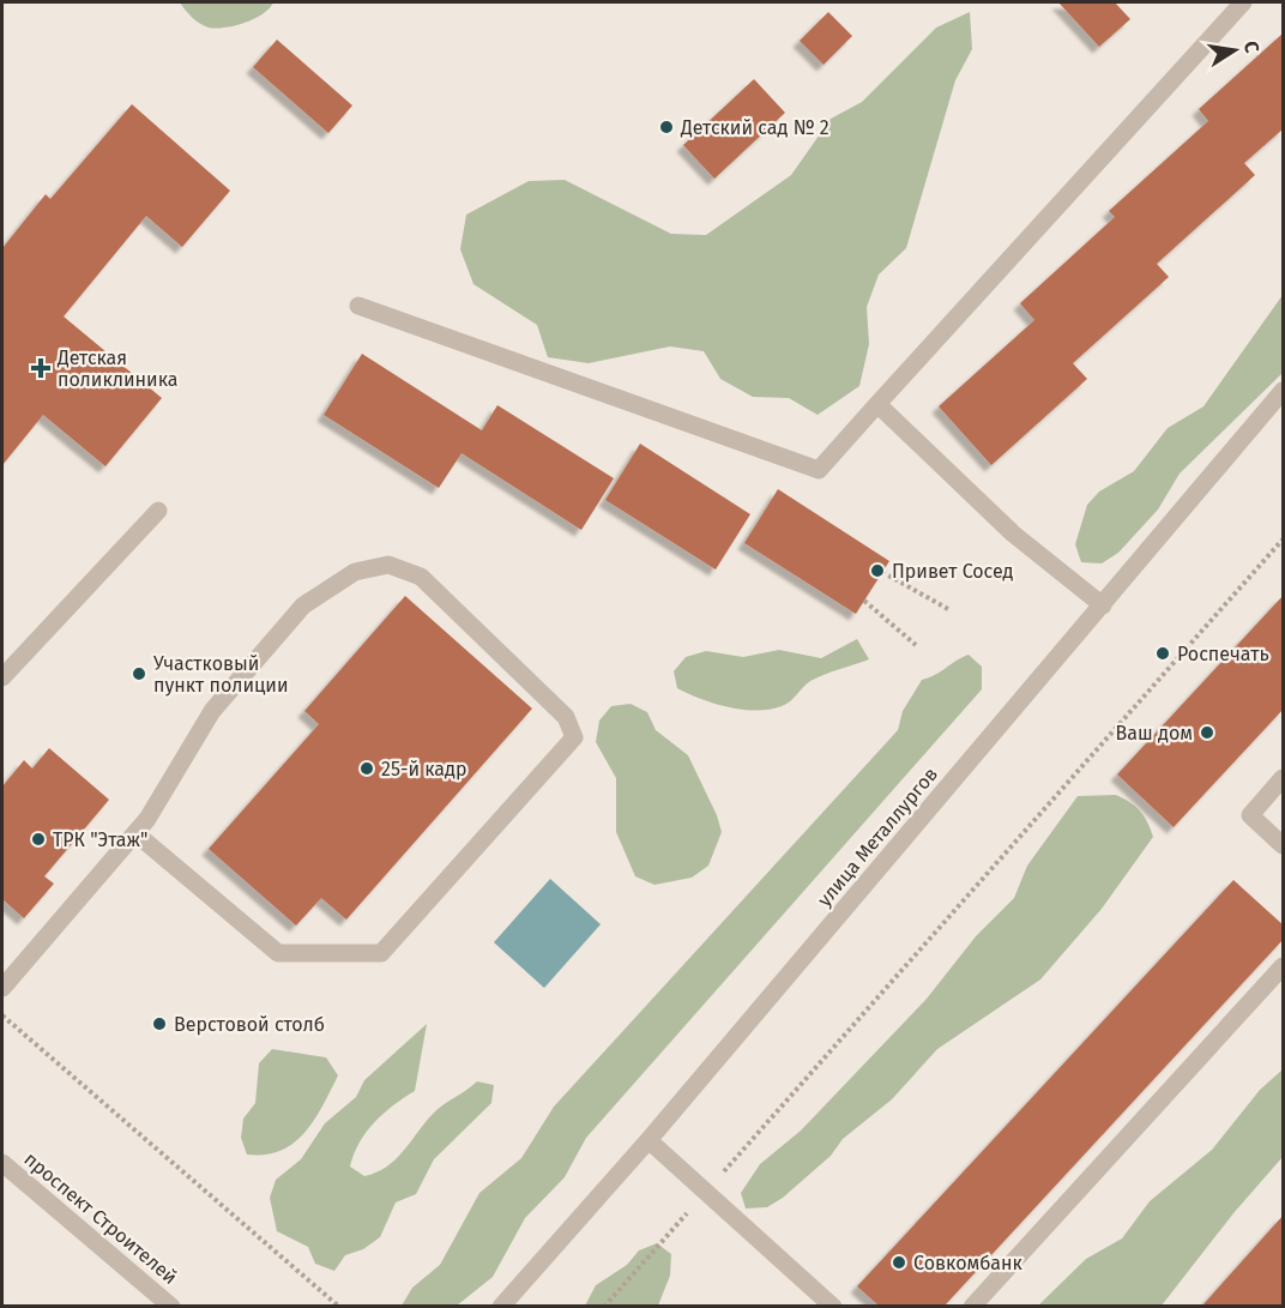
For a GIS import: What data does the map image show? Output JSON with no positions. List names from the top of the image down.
{
  "streets": {
    "street": ["улица Металлургов", "проспект Строителей"]
  },
  "places": {
    "other": [
      "Детский сад № 2",
      "Привет Сосед",
      "Роспечать",
      "Участковый пункт полиции",
      "Ваш дом",
      "25-й кадр",
      "ТРК \"Этаж\"",
      "Верстовой столб",
      "Совкомбанк"
    ],
    "health": ["Детская поликлиника"]
  },
  "north": "right"
}
